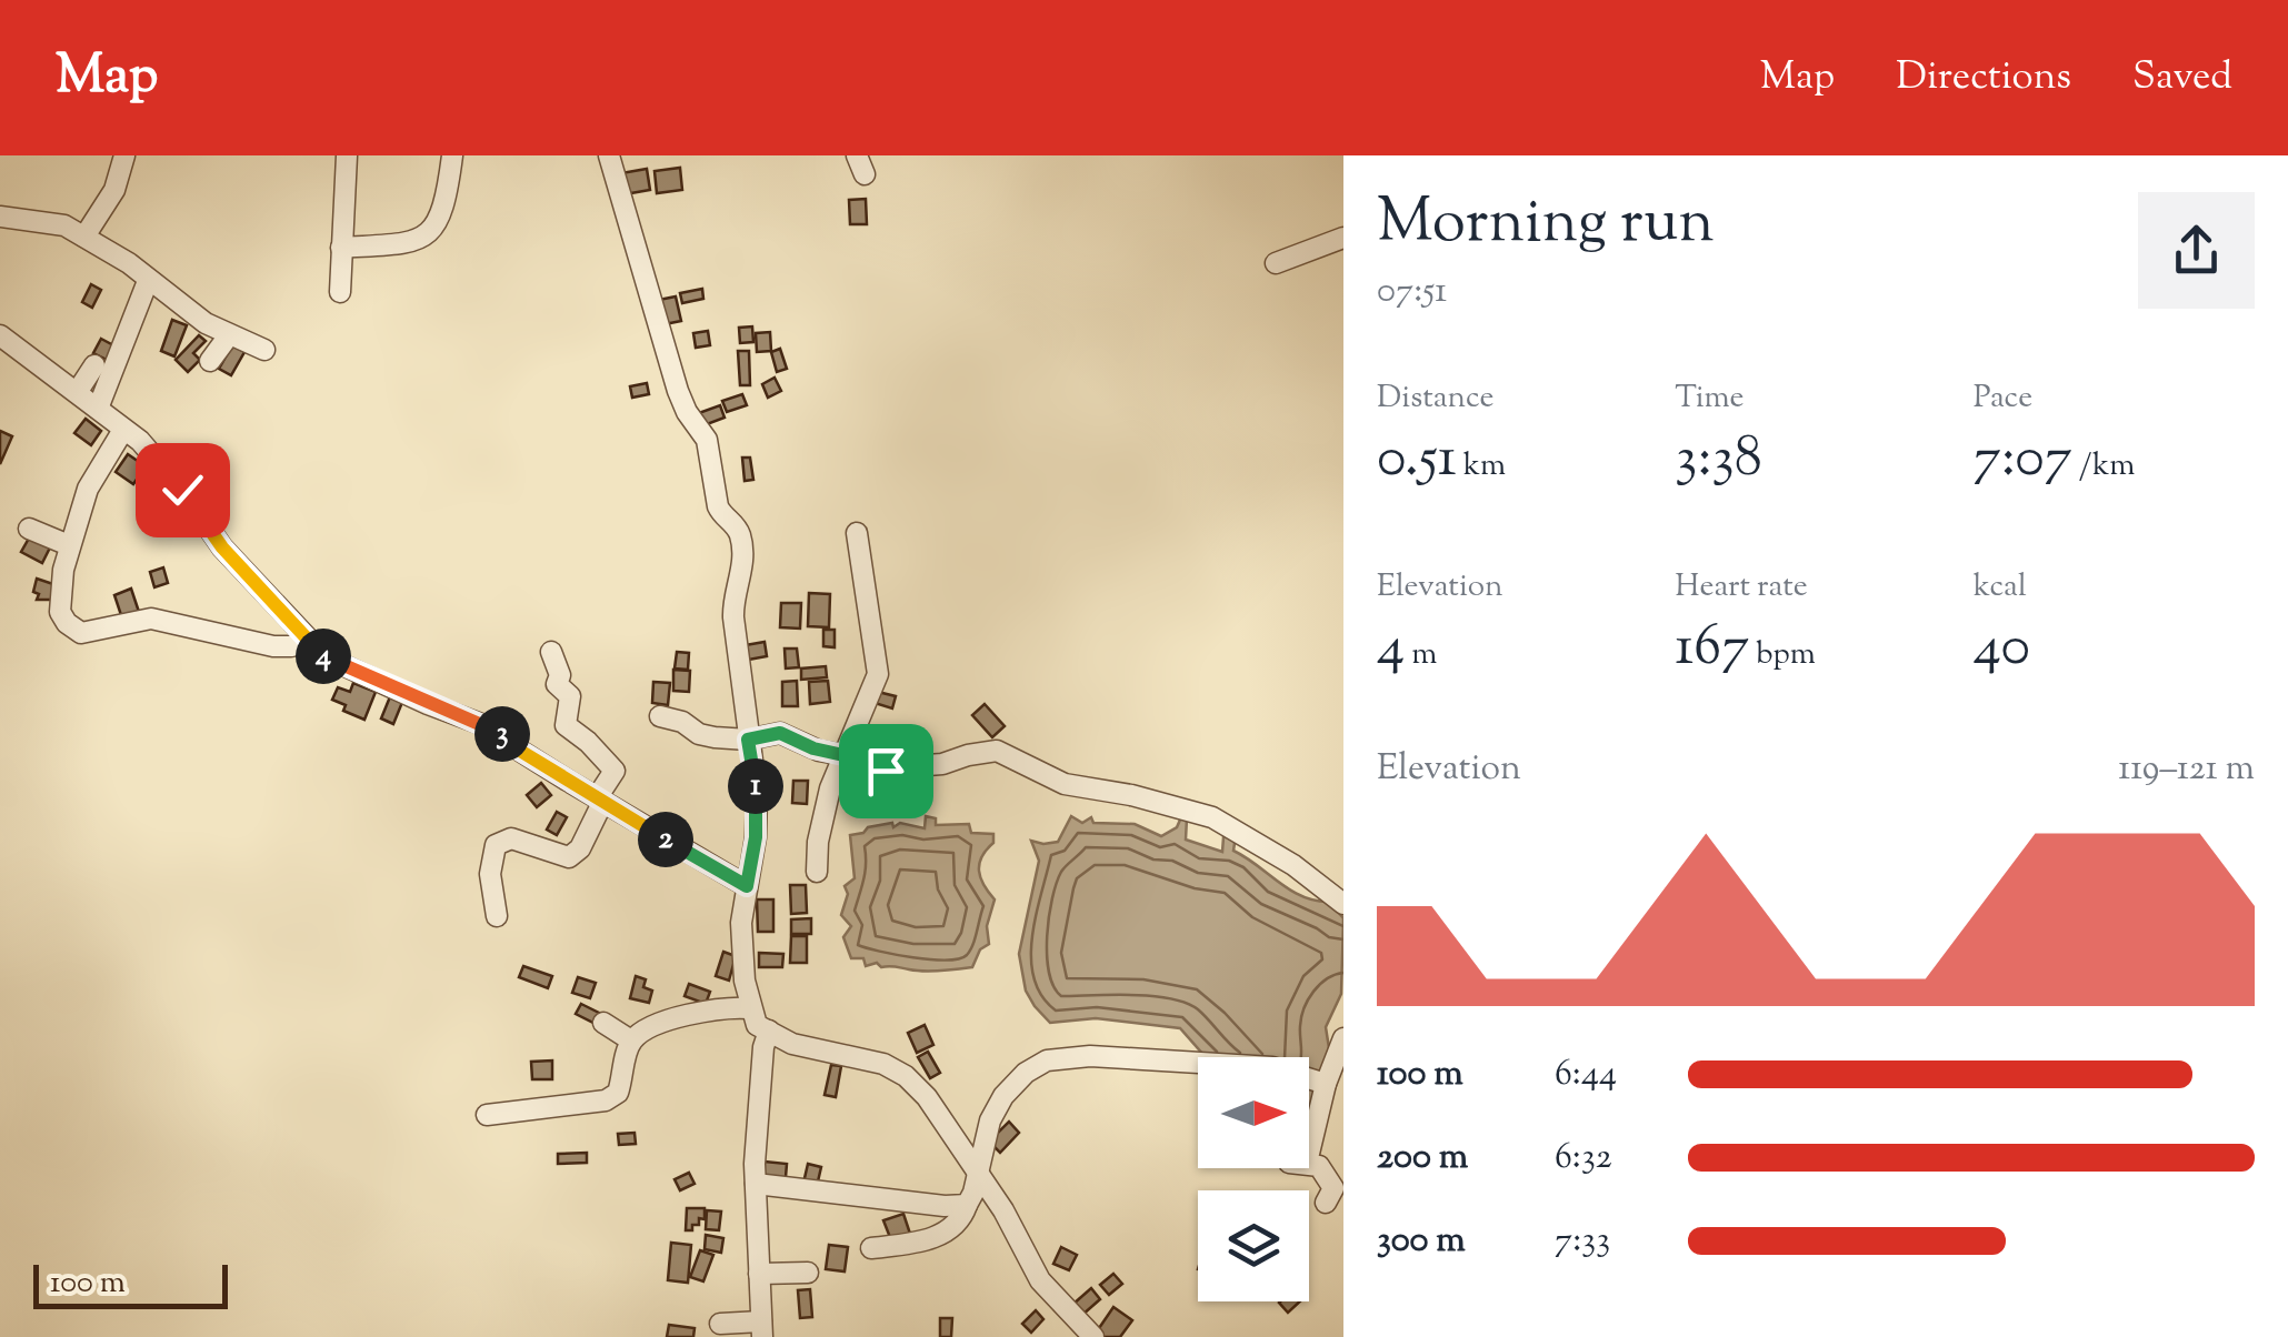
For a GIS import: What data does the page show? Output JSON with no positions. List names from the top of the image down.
{
  "scale_bar": "100 m",
  "north": "right",
  "page": {
    "header": "Map",
    "nav": ["Map", "Directions", "Saved"],
    "heading": ["Morning run", "07:51"],
    "stats": [
      ["Distance", "0.51 km"],
      ["Time", "3:38"],
      ["Pace", "7:07 /km"],
      ["Elevation", "4 m"],
      ["Heart rate", "167 bpm"],
      ["kcal", "40"]
    ],
    "pins": [
      "4",
      "3",
      "1",
      "2"
    ],
    "chart": ["Elevation", "119–121 m"],
    "list": [
      {
        "name": "100 m",
        "note": "6:44"
      },
      {
        "name": "200 m",
        "note": "6:32"
      },
      {
        "name": "300 m",
        "note": "7:33"
      }
    ],
    "scale": "100 m"
  }
}
